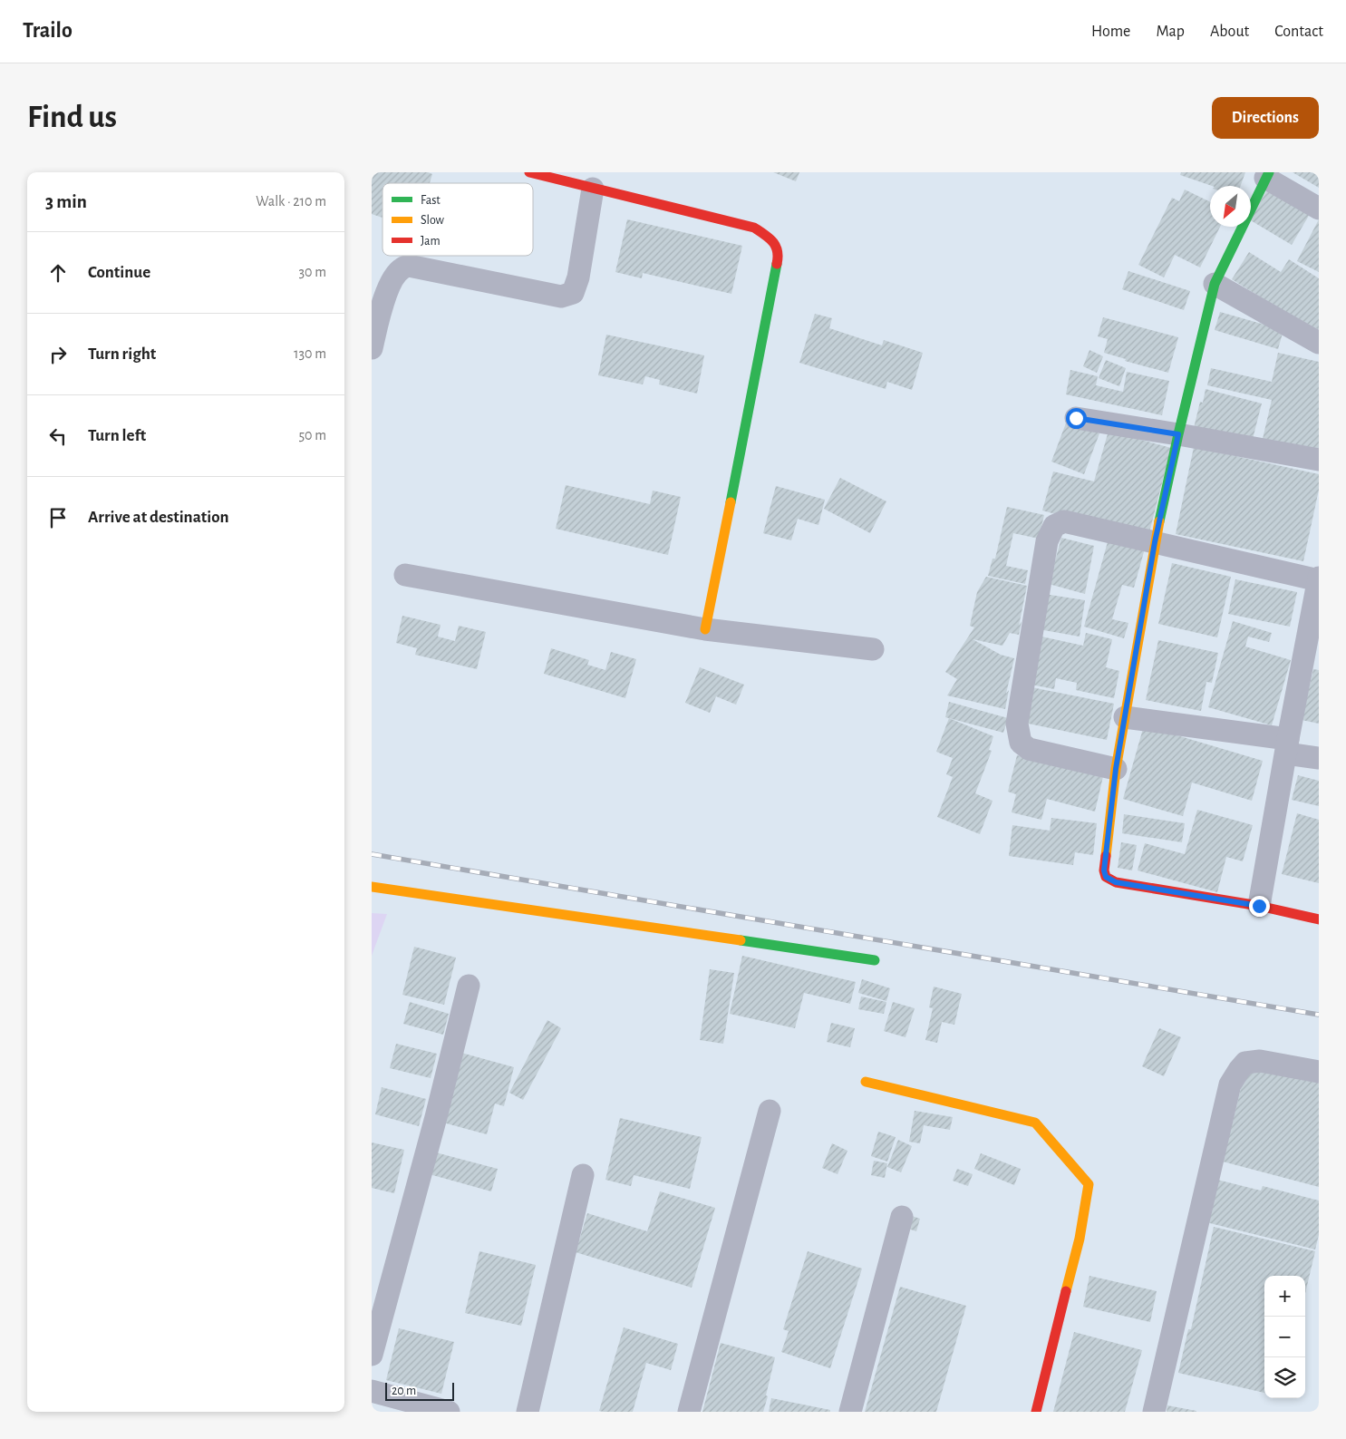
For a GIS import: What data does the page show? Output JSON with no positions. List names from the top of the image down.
{
  "legend": ["Fast", "Slow", "Jam"],
  "scale_bar": "20 m",
  "north": "bottom left",
  "page": {
    "header": "Trailo",
    "nav": [
      "Home",
      "Map",
      "About",
      "Contact"
    ],
    "buttons": "Directions",
    "title": "Find us",
    "heading": ["3 min", "Walk · 210 m"],
    "list": [
      ["Continue", "30 m"],
      ["Turn right", "130 m"],
      ["Turn left", "50 m"],
      "Arrive at destination"
    ],
    "map_buttons": ["+", "−"],
    "scale": "20 m"
  }
}
